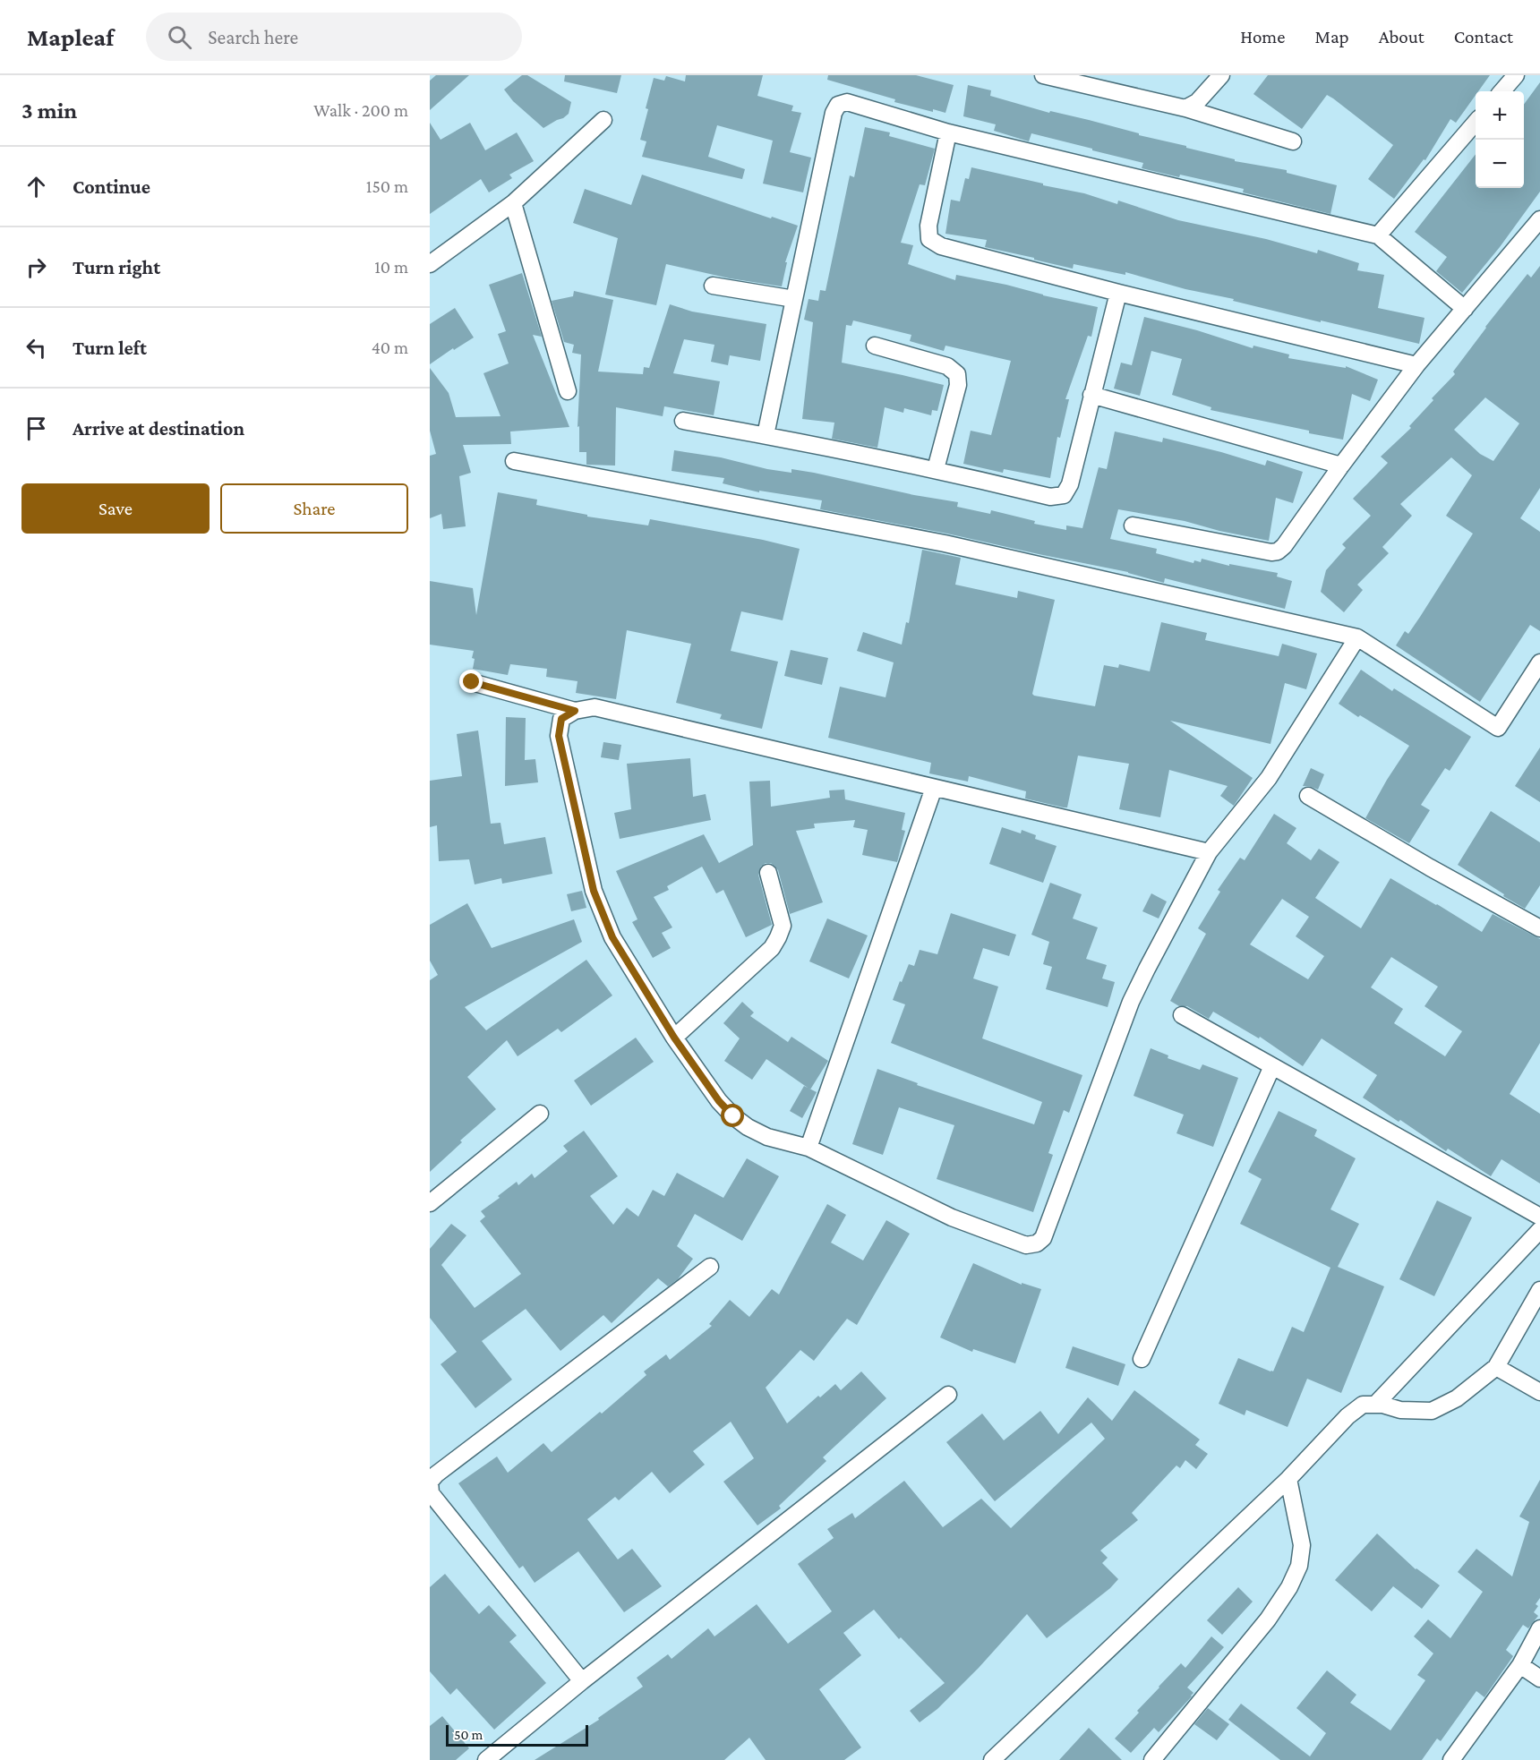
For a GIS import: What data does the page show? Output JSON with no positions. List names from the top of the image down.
{
  "scale_bar": "50 m",
  "page": {
    "header": "Mapleaf",
    "search": "Search here",
    "nav": [
      "Home",
      "Map",
      "About",
      "Contact"
    ],
    "heading": ["3 min", "Walk · 200 m"],
    "map_buttons": ["+", "−"],
    "list": [
      ["Continue", "150 m"],
      ["Turn right", "10 m"],
      ["Turn left", "40 m"],
      "Arrive at destination"
    ],
    "buttons": ["Save", "Share"],
    "scale": "50 m"
  }
}
